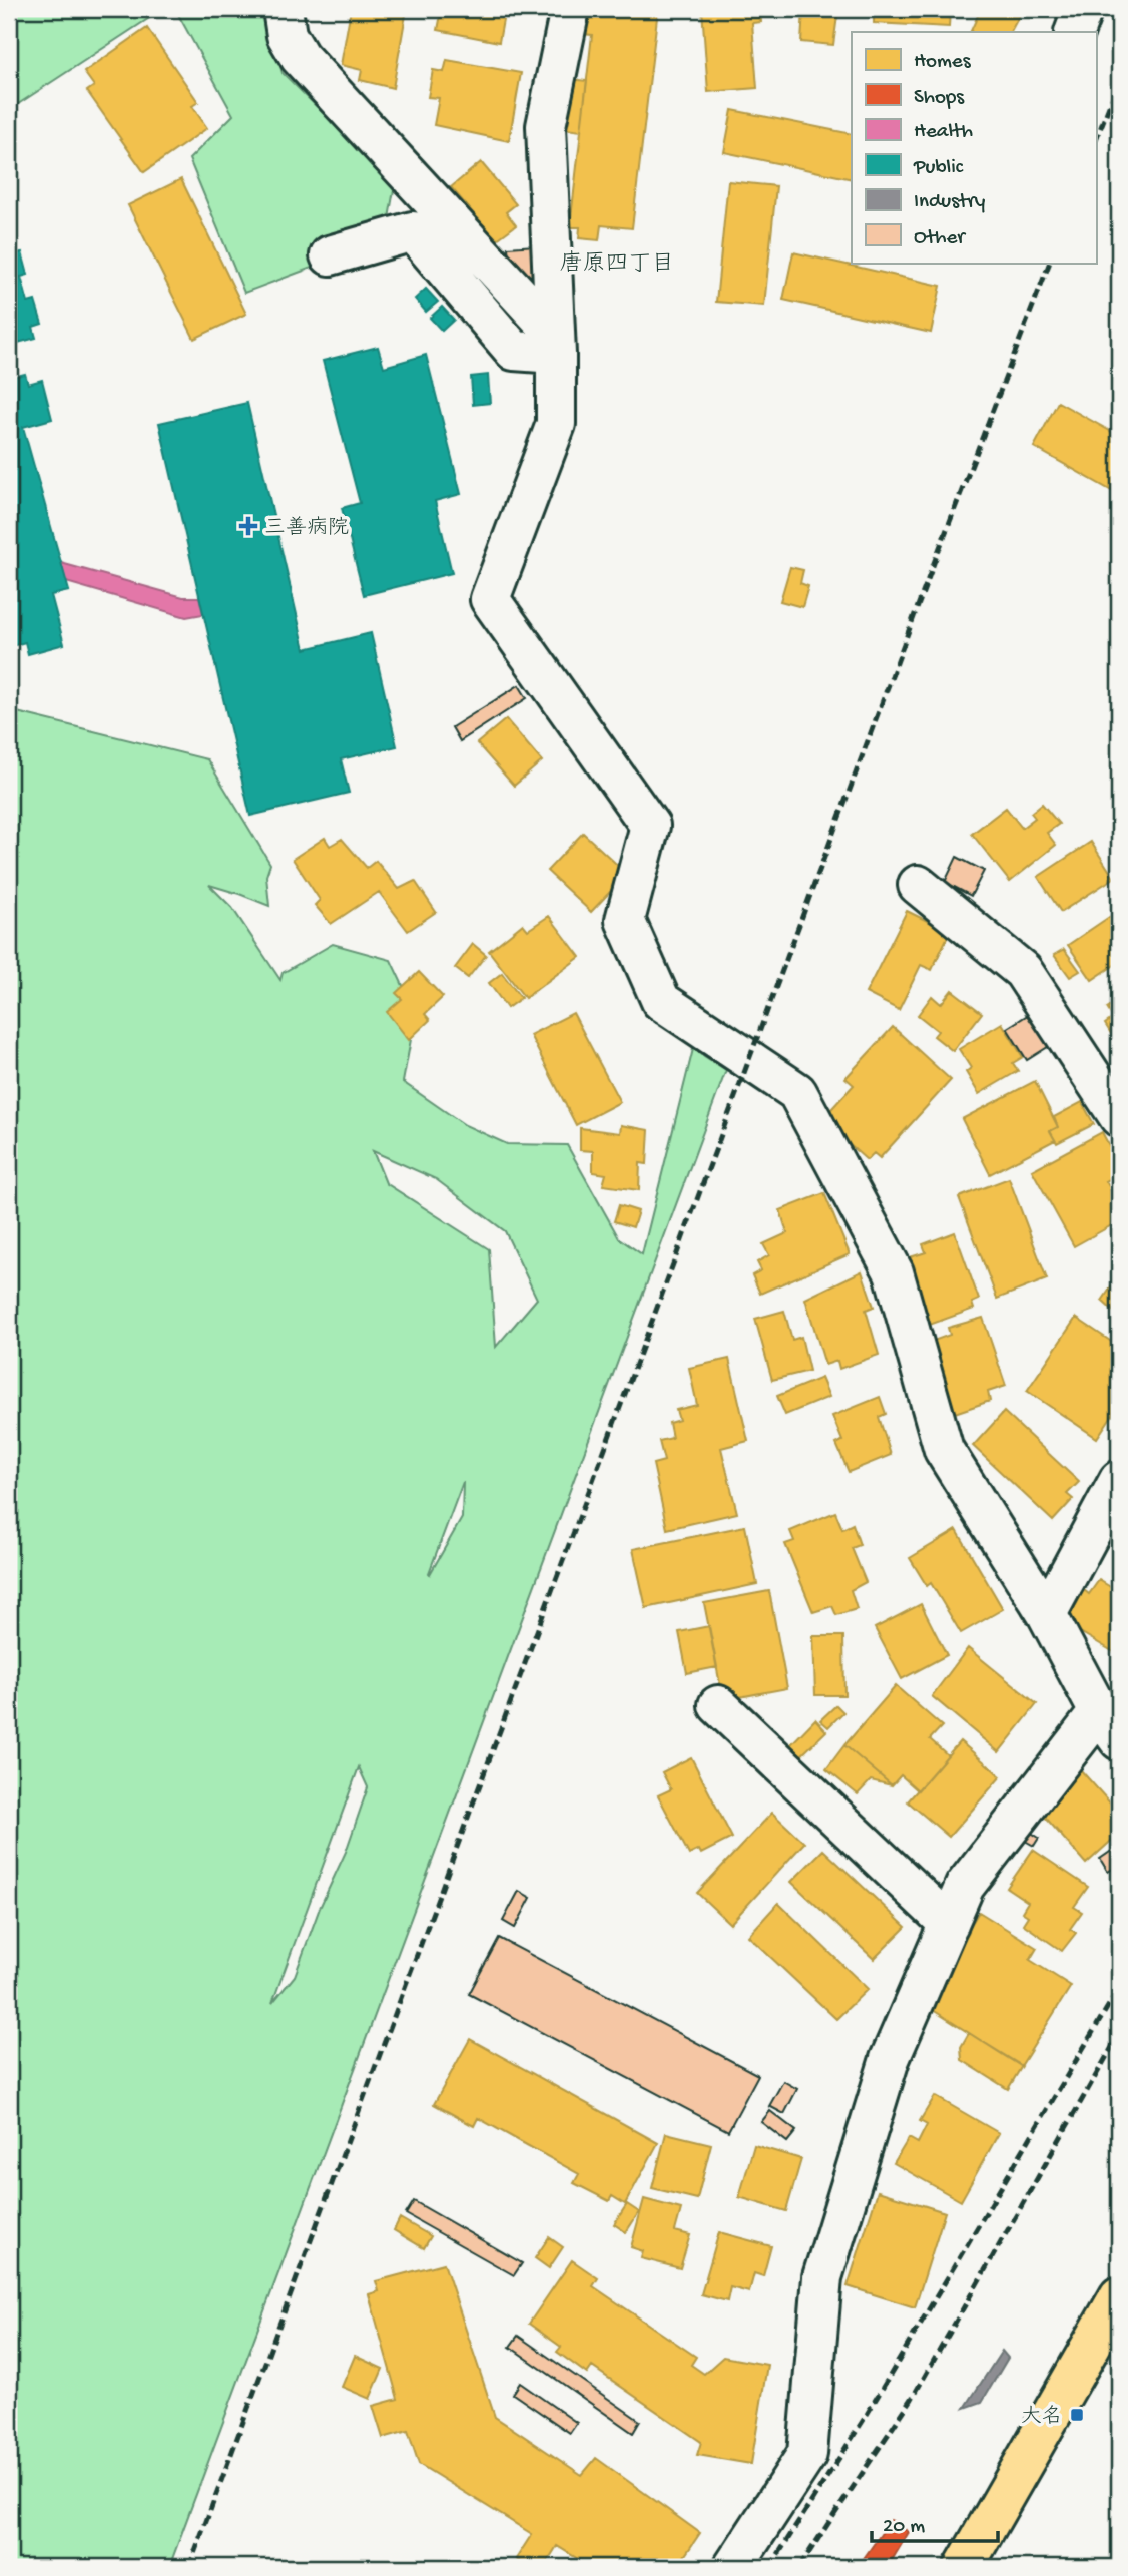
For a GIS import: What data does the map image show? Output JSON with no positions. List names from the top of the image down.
{
  "districts": ["唐原四丁目"],
  "places": {
    "health": ["三善病院"],
    "transit": ["大名"]
  },
  "legend": [
    "Homes",
    "Shops",
    "Health",
    "Public",
    "Industry",
    "Other"
  ],
  "scale_bar": "20 m"
}
